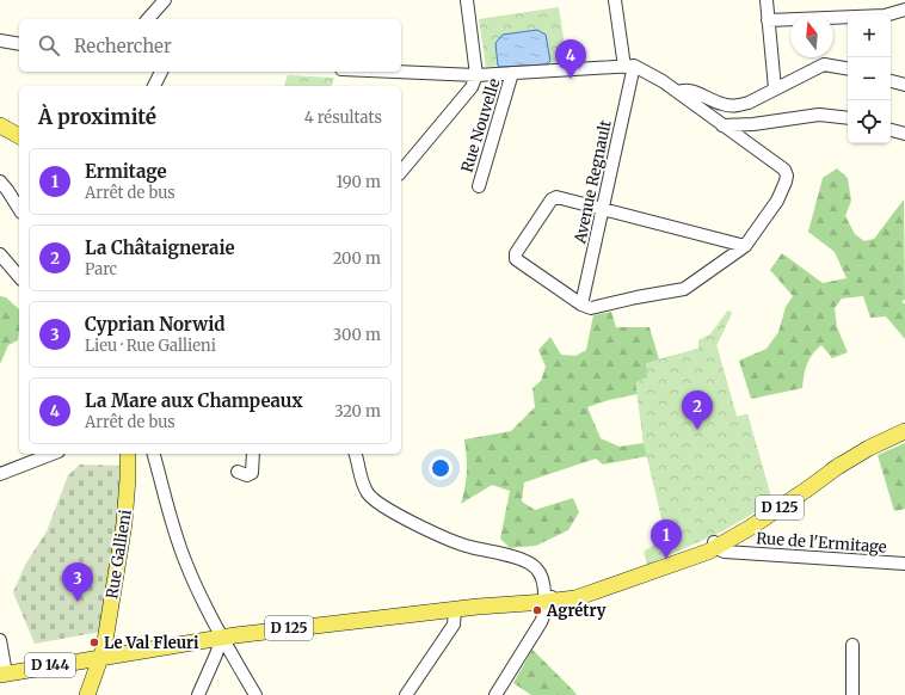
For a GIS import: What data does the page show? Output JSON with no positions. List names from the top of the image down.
{
  "streets": {
    "main road": ["D 125", "Rue Gallieni", "D 144"],
    "street": ["Rue Nouvelle", "Avenue Regnault", "Rue de l'Ermitage"]
  },
  "crossings": [
    ["D 125", "Rue de l'Ermitage"],
    ["D 125", "Rue Gallieni"],
    ["D 125", "D 144"],
    ["Rue Gallieni", "D 144"]
  ],
  "places": ["Agrétry", "Le Val Fleuri"],
  "north": "top",
  "page": {
    "map_buttons": ["+", "−"],
    "search": "Rechercher",
    "pins": [
      "4",
      "2",
      "1",
      "3"
    ],
    "heading": ["À proximité", "4 résultats"],
    "list": [
      {
        "mark": "1",
        "name": "Ermitage",
        "note": "Arrêt de bus",
        "value": "190 m"
      },
      {
        "mark": "2",
        "name": "La Châtaigneraie",
        "note": "Parc",
        "value": "200 m"
      },
      {
        "mark": "3",
        "name": "Cyprian Norwid",
        "note": "Lieu · Rue Gallieni",
        "value": "300 m"
      },
      {
        "mark": "4",
        "name": "La Mare aux Champeaux",
        "note": "Arrêt de bus",
        "value": "320 m"
      }
    ]
  }
}
